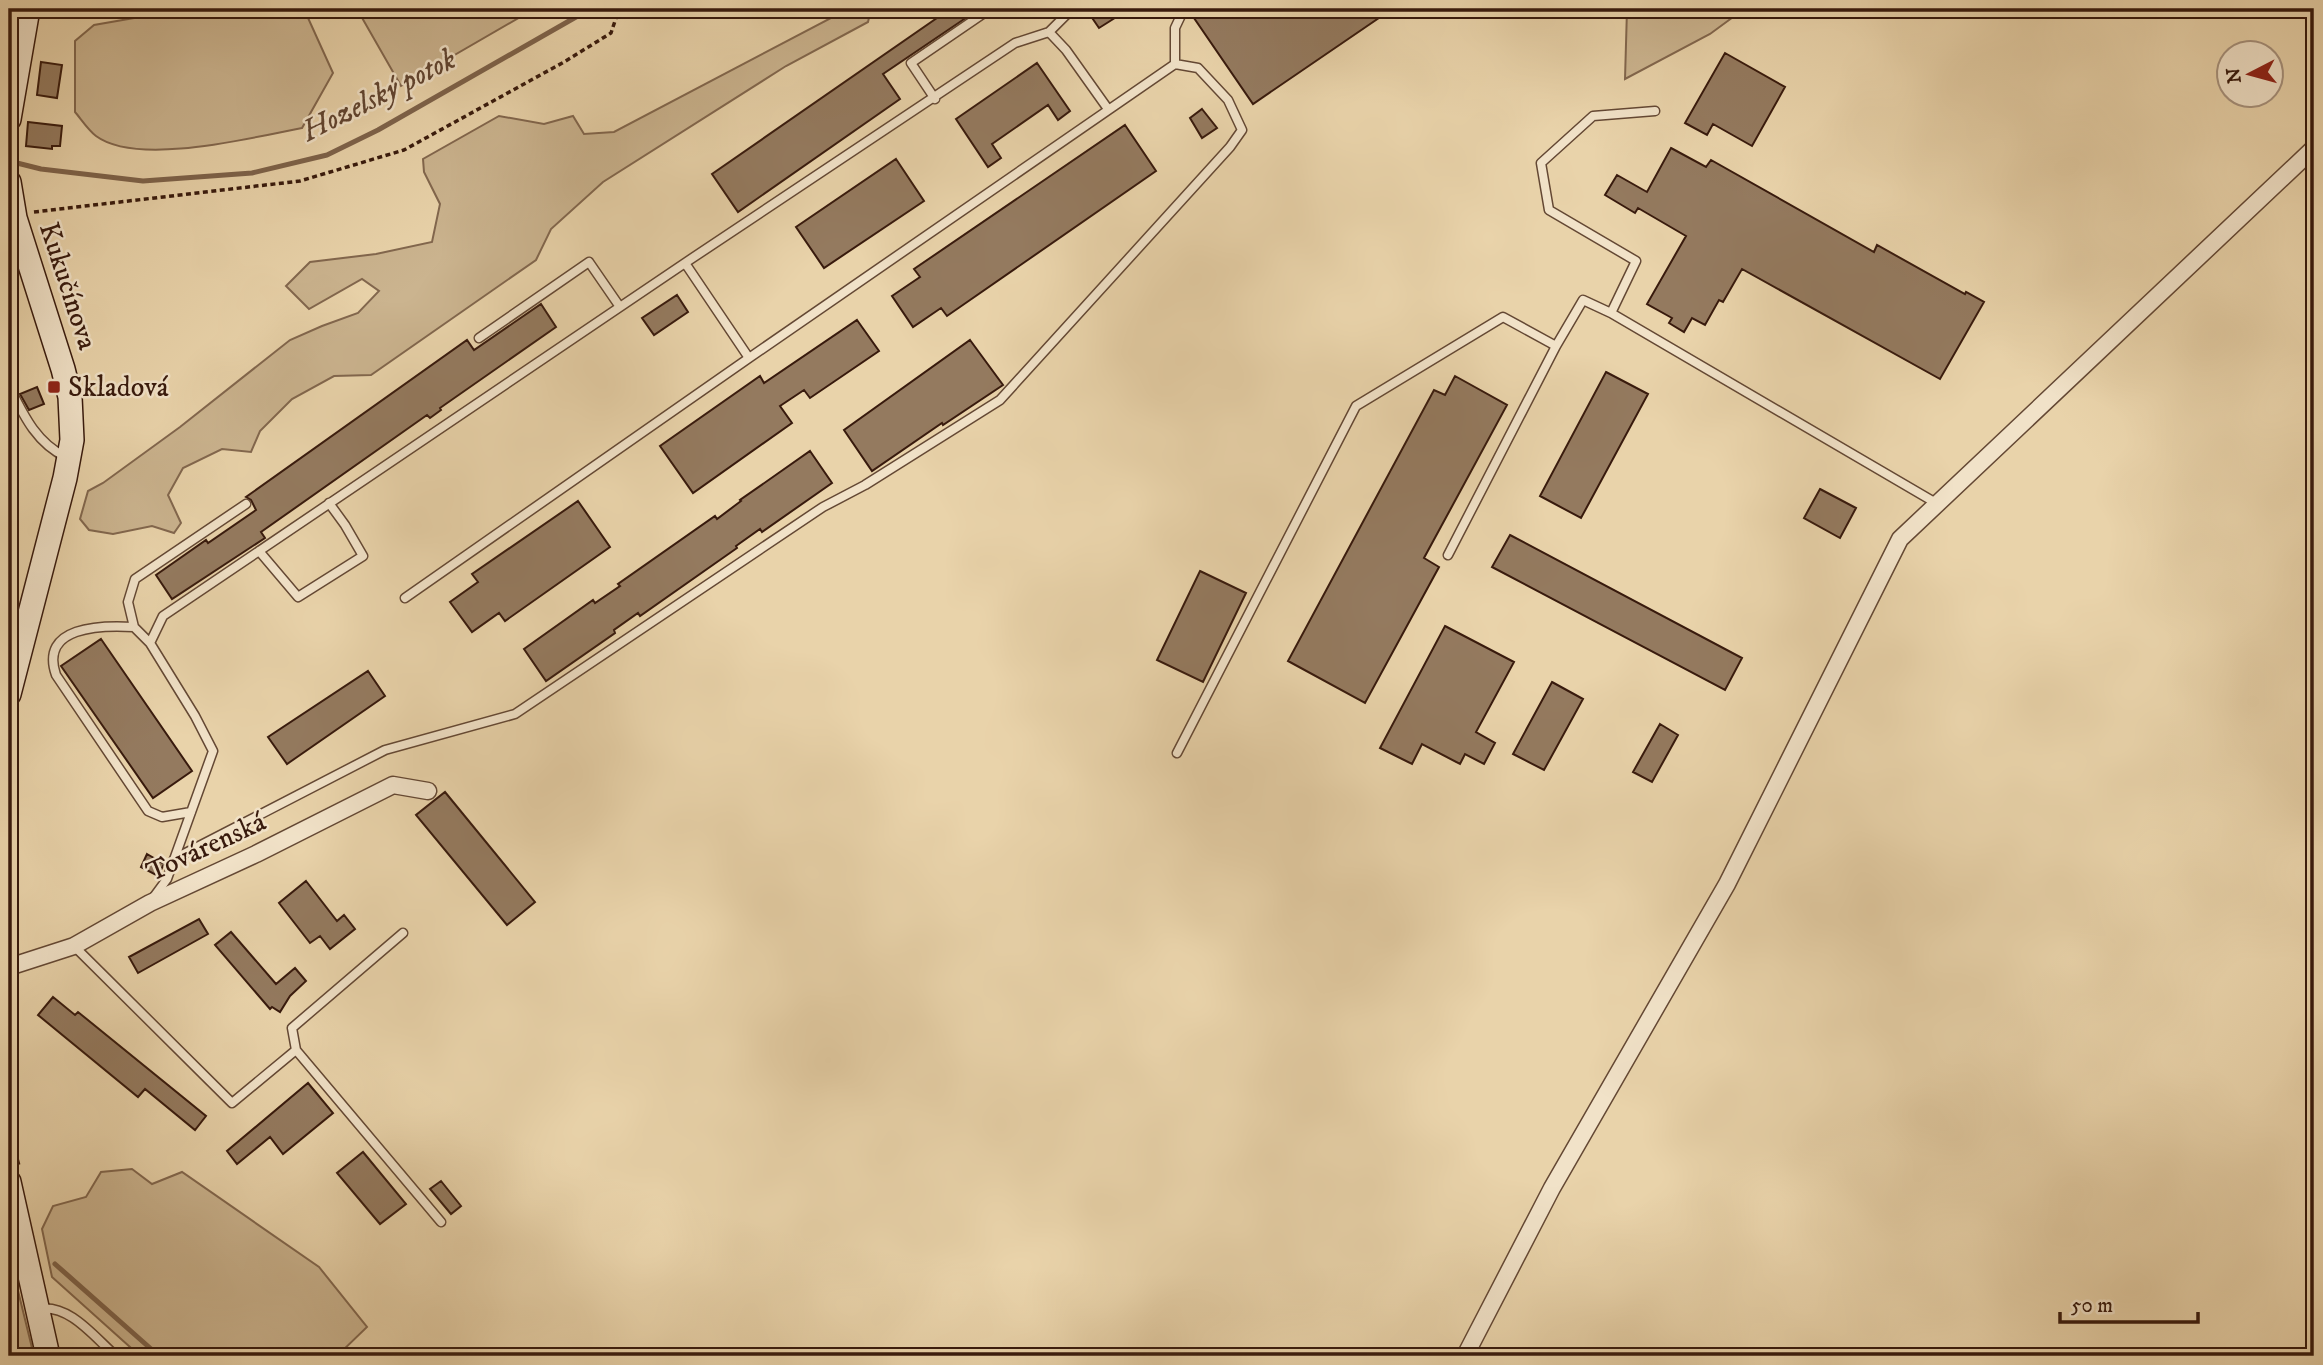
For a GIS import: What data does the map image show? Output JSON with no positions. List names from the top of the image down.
{
  "streets": {
    "street": ["Kukučínova", "Továrenská"]
  },
  "water": ["Hozelský potok"],
  "places": {
    "transit": ["Skladová"]
  },
  "scale_bar": "50 m",
  "north": "left"
}
